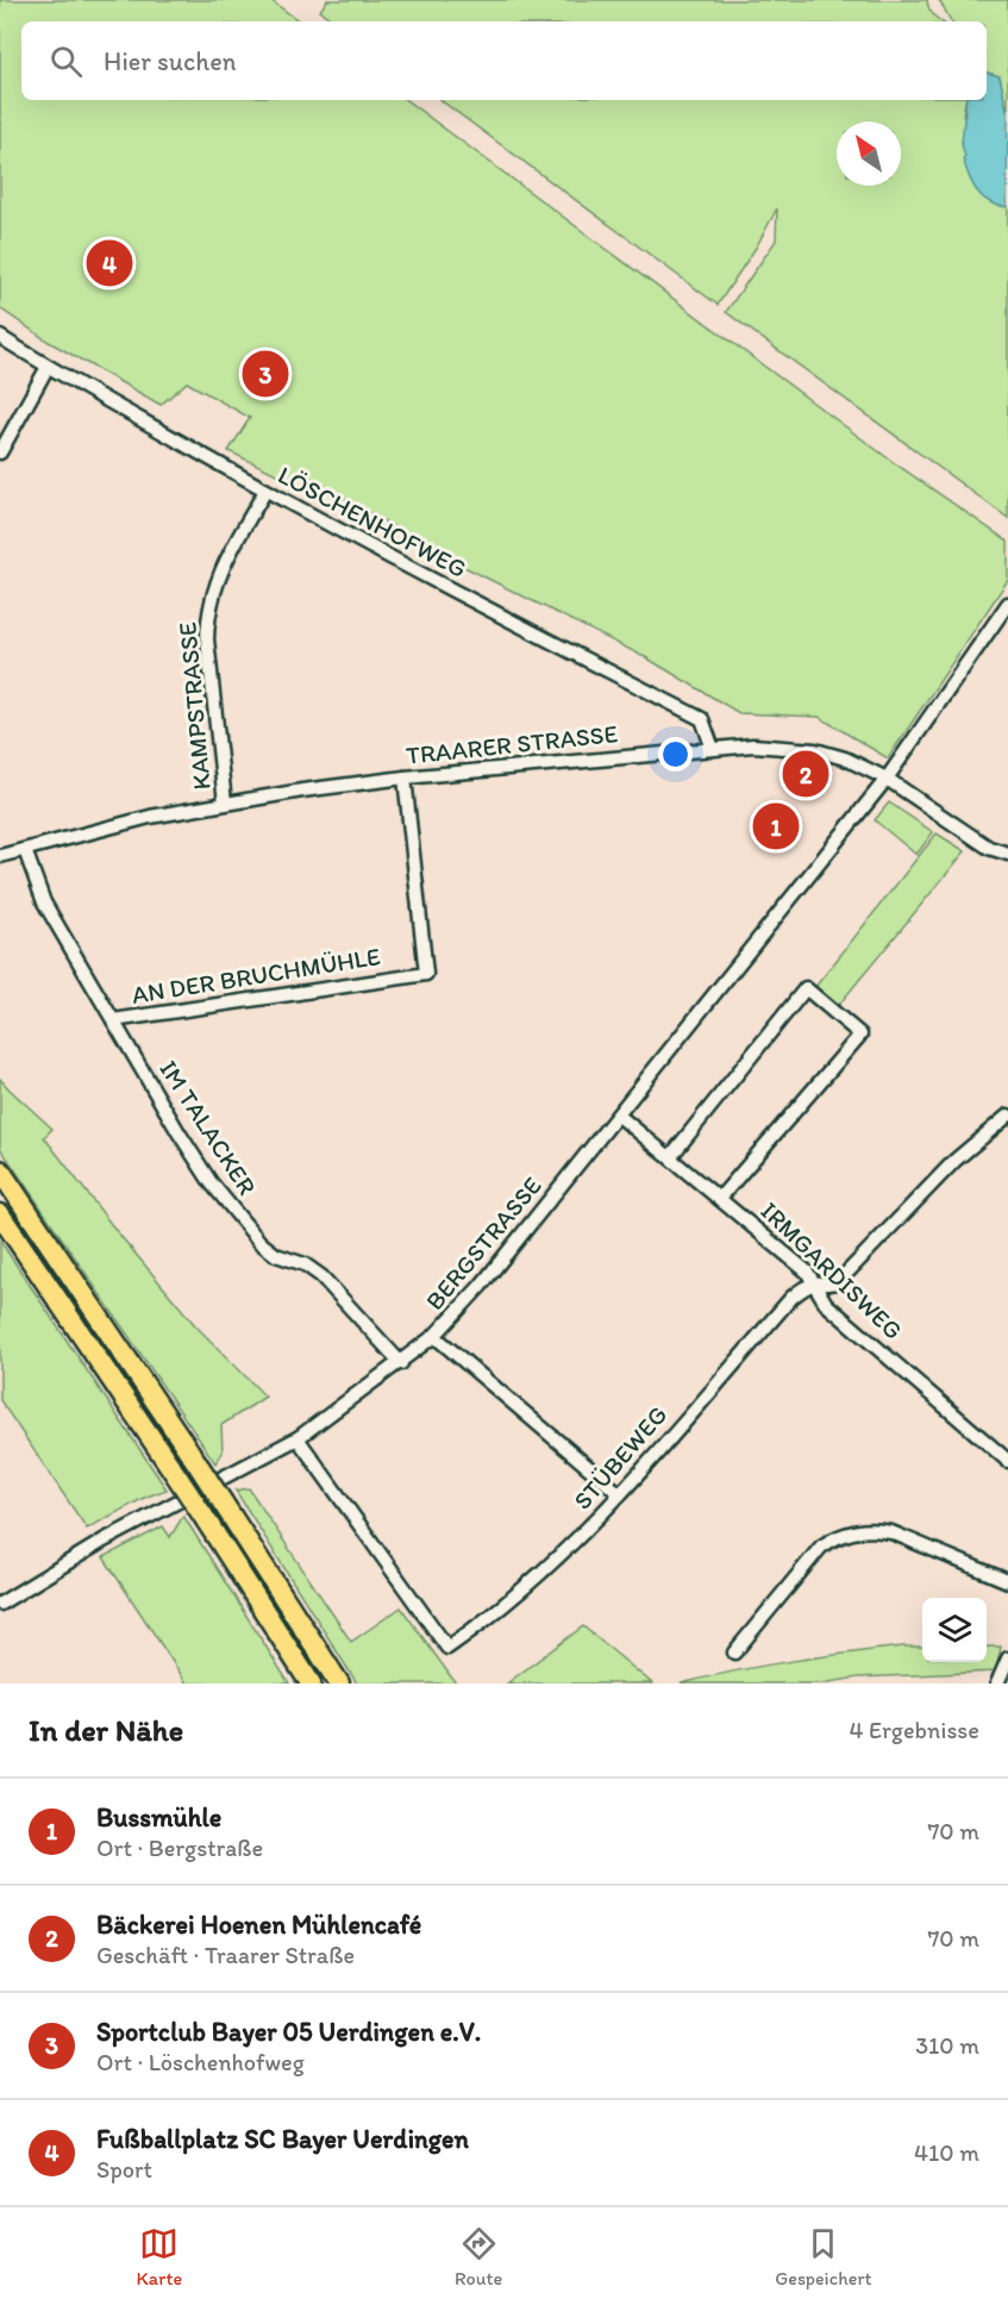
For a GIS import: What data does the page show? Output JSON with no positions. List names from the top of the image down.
{
  "streets": {
    "street": [
      "LÖSCHENHOFWEG",
      "KAMPSTRASSE",
      "TRAARER STRASSE",
      "AN DER BRUCHMÜHLE",
      "IM TALACKER",
      "BERGSTRASSE",
      "IRMGARDISWEG",
      "STÜBEWEG"
    ]
  },
  "crossings": [
    ["LÖSCHENHOFWEG", "KAMPSTRASSE"],
    ["LÖSCHENHOFWEG", "TRAARER STRASSE"],
    ["KAMPSTRASSE", "TRAARER STRASSE"],
    ["TRAARER STRASSE", "AN DER BRUCHMÜHLE"],
    ["TRAARER STRASSE", "BERGSTRASSE"],
    ["AN DER BRUCHMÜHLE", "IM TALACKER"],
    ["IM TALACKER", "BERGSTRASSE"],
    ["BERGSTRASSE", "IRMGARDISWEG"],
    ["BERGSTRASSE", "STÜBEWEG"],
    ["IRMGARDISWEG", "STÜBEWEG"]
  ],
  "north": "top left",
  "page": {
    "search": "Hier suchen",
    "pins": [
      "4",
      "3",
      "2",
      "1"
    ],
    "heading": ["In der Nähe", "4 Ergebnisse"],
    "list": [
      {
        "mark": "1",
        "name": "Bussmühle",
        "note": "Ort · Bergstraße",
        "value": "70 m"
      },
      {
        "mark": "2",
        "name": "Bäckerei Hoenen Mühlencafé",
        "note": "Geschäft · Traarer Straße",
        "value": "70 m"
      },
      {
        "mark": "3",
        "name": "Sportclub Bayer 05 Uerdingen e.V.",
        "note": "Ort · Löschenhofweg",
        "value": "310 m"
      },
      {
        "mark": "4",
        "name": "Fußballplatz SC Bayer Uerdingen",
        "note": "Sport",
        "value": "410 m"
      }
    ],
    "nav": ["Karte", "Route", "Gespeichert"]
  }
}
